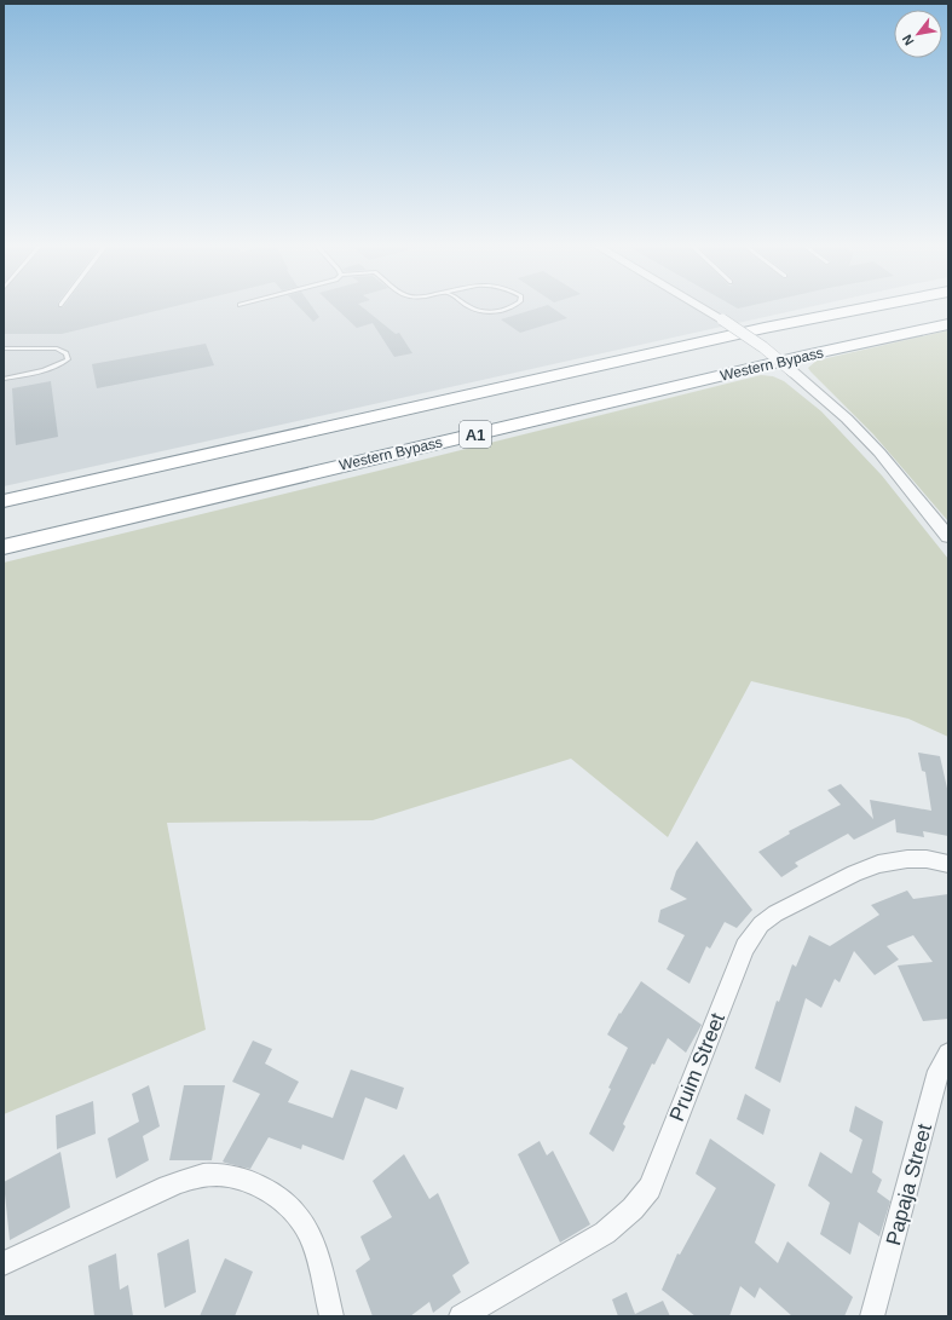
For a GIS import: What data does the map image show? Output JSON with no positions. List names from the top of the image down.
{
  "streets": {
    "highway": ["Western Bypass", "A1"],
    "street": ["Pruim Street", "Papaja Street"]
  },
  "north": "bottom left"
}
